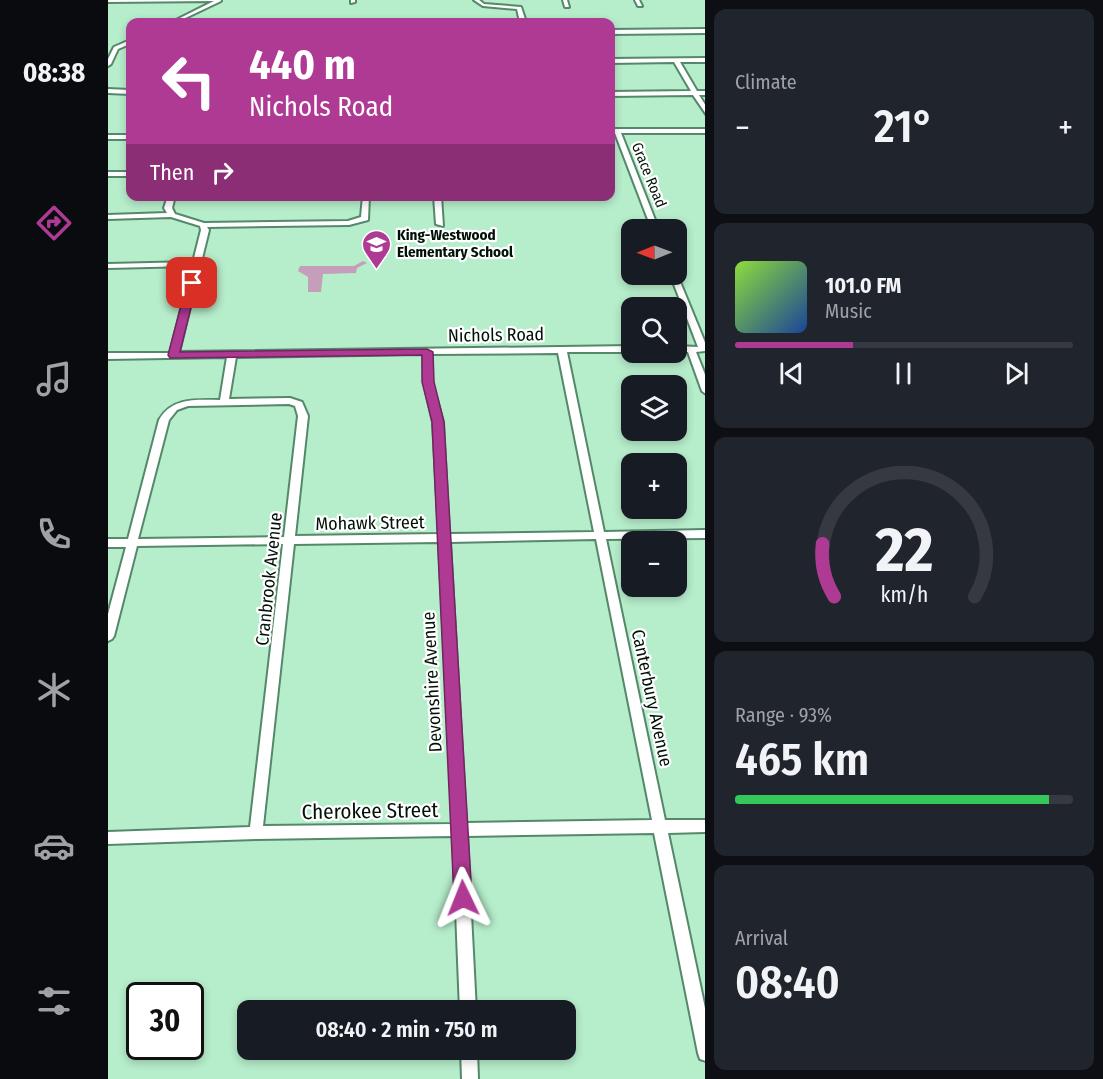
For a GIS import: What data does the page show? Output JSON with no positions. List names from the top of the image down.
{
  "streets": {
    "street": [
      "Grace Road",
      "Nichols Road",
      "Mohawk Street",
      "Cranbrook Avenue",
      "Devonshire Avenue",
      "Canterbury Avenue",
      "Cherokee Street"
    ]
  },
  "crossings": [
    ["Nichols Road", "Devonshire Avenue"],
    ["Nichols Road", "Canterbury Avenue"],
    ["Mohawk Street", "Cranbrook Avenue"],
    ["Mohawk Street", "Devonshire Avenue"],
    ["Mohawk Street", "Canterbury Avenue"],
    ["Cranbrook Avenue", "Cherokee Street"],
    ["Devonshire Avenue", "Cherokee Street"],
    ["Canterbury Avenue", "Cherokee Street"]
  ],
  "places": {
    "school or university": ["King-Westwood Elementary School"]
  },
  "north": "left",
  "page": {
    "tabs": "08:38",
    "tile": [
      "Climate",
      ["Range · 93%", "465 km"],
      ["Arrival", "08:40"]
    ],
    "turn": ["440 m", "Nichols Road"],
    "heat": ["−", "21°", "+"],
    "then": "Then",
    "map_buttons": ["+", "−"],
    "song": ["101.0 FM", "Music"],
    "limit": "30",
    "trip": "08:40 · 2 min · 750 m",
    "gauge": ["22", "km/h"]
  }
}
